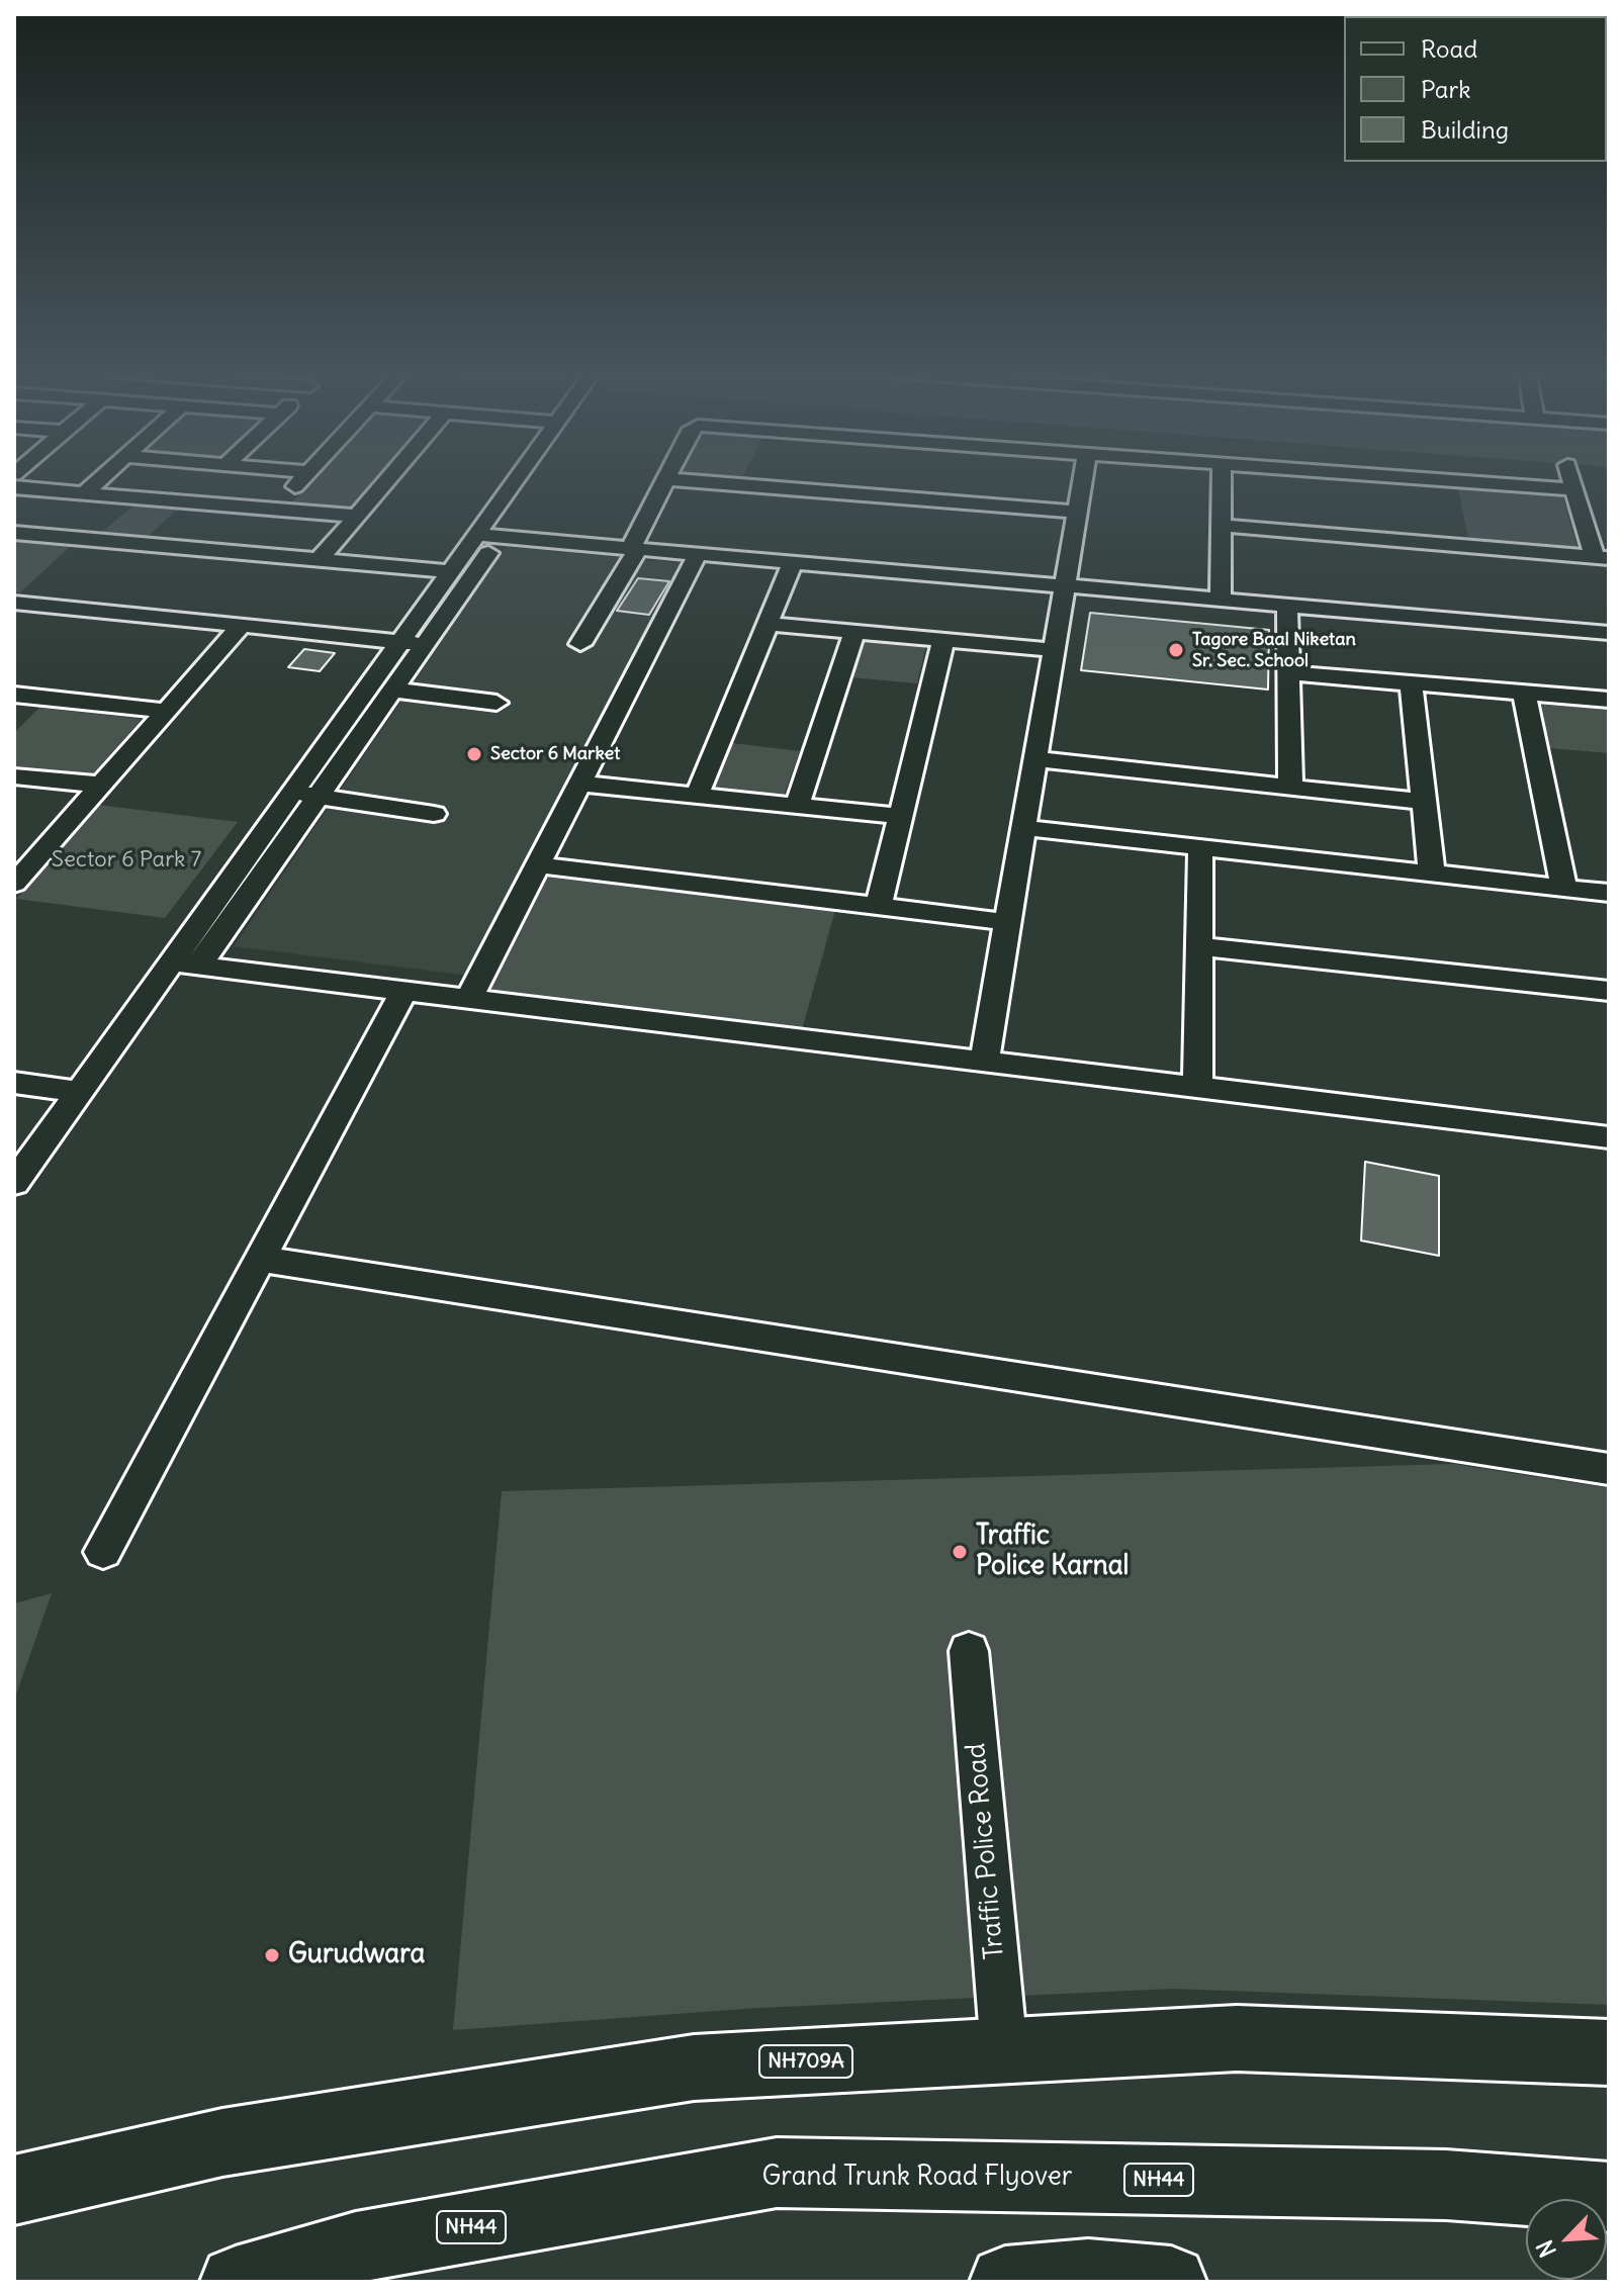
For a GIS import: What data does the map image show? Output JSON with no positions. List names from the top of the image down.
{
  "streets": {
    "highway": ["NH709A", "Grand Trunk Road Flyover", "NH44"],
    "street": ["Traffic Police Road"]
  },
  "crossings": [
    ["Traffic Police Road", "NH709A"]
  ],
  "parks": ["Sector 6 Park 7"],
  "places": [
    "Tagore Baal Niketan Sr. Sec. School",
    "Sector 6 Market",
    "Traffic Police Karnal",
    "Gurudwara"
  ],
  "legend": ["Road", "Park", "Building"],
  "north": "bottom left"
}
